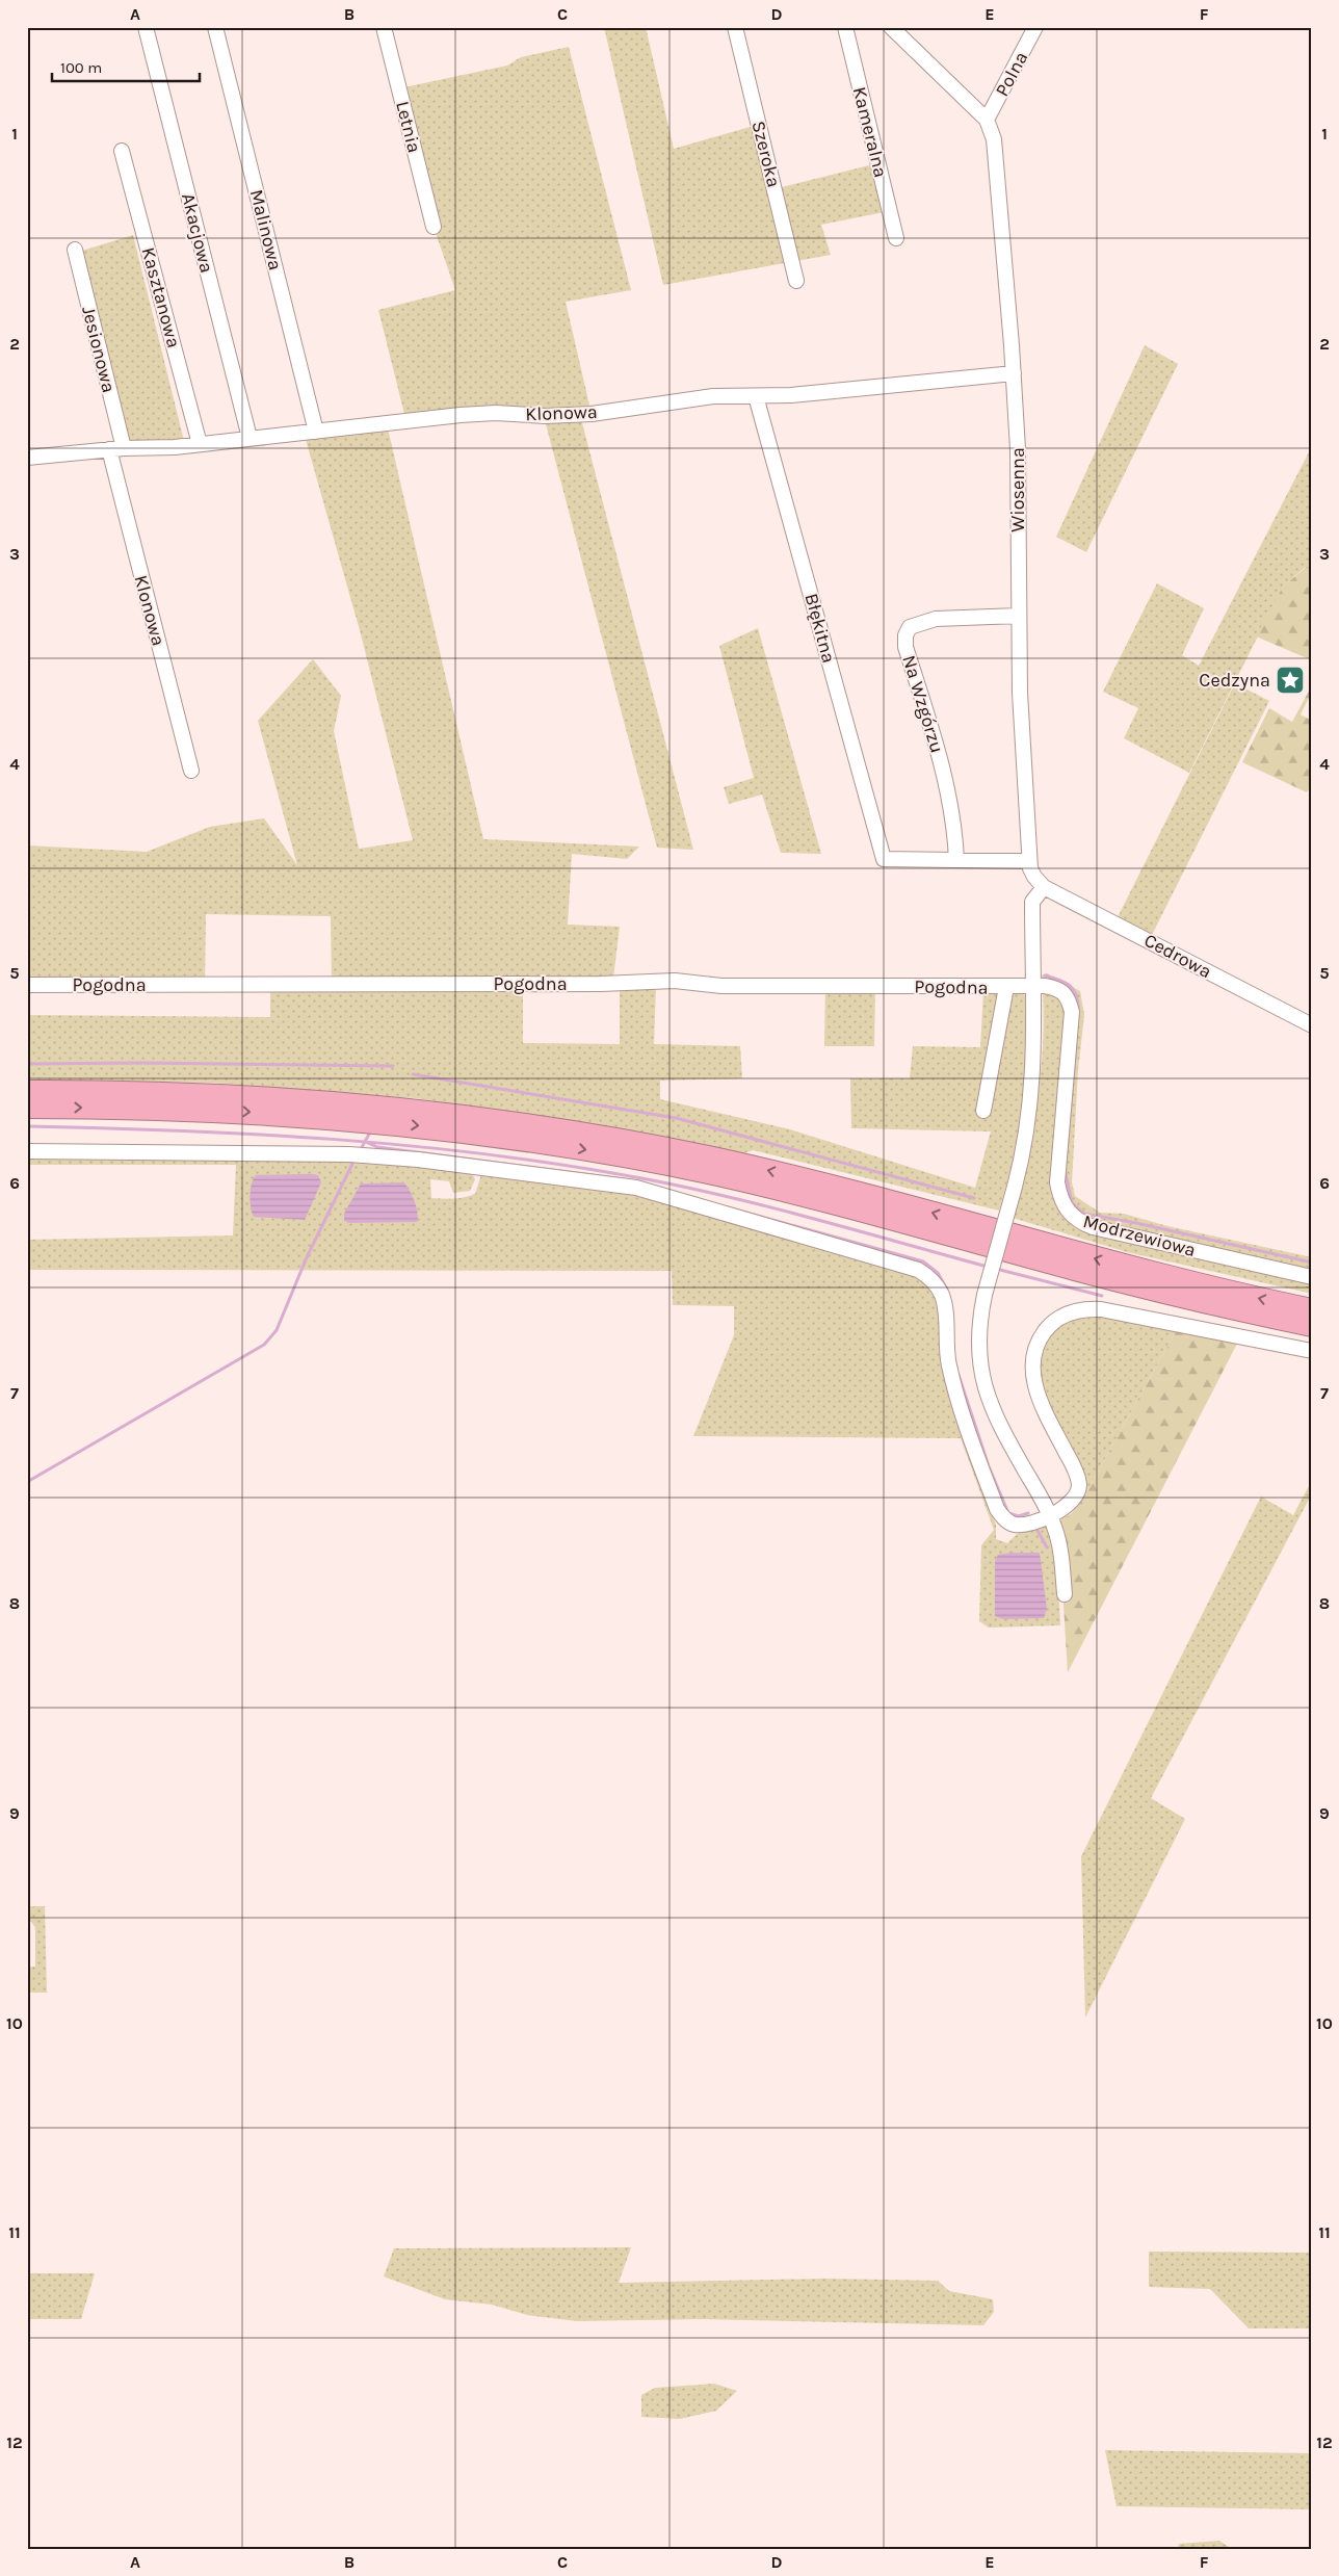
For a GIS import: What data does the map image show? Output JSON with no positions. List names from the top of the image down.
{
  "streets": {
    "street": [
      "Polna",
      "Letnia",
      "Kameralna",
      "Szeroka",
      "Malinowa",
      "Akacjowa",
      "Kasztanowa",
      "Jesionowa",
      "Klonowa",
      "Wiosenna",
      "Błękitna",
      "Na Wzgórzu",
      "Cedrowa",
      "Pogodna",
      "Modrzewiowa"
    ]
  },
  "crossings": [
    ["Polna", "Wiosenna"],
    ["Malinowa", "Klonowa"],
    ["Akacjowa", "Klonowa"],
    ["Kasztanowa", "Klonowa"],
    ["Jesionowa", "Klonowa"],
    ["Klonowa", "Wiosenna"],
    ["Klonowa", "Błękitna"],
    ["Wiosenna", "Na Wzgórzu"],
    ["Wiosenna", "Cedrowa"],
    ["Błękitna", "Na Wzgórzu"],
    ["Pogodna", "Modrzewiowa"]
  ],
  "places": {
    "place": ["Cedzyna"]
  },
  "scale_bar": "100 m",
  "grid": {
    "columns": [
      "A",
      "B",
      "C",
      "D",
      "E",
      "F"
    ],
    "rows": [
      "1",
      "2",
      "3",
      "4",
      "5",
      "6",
      "7",
      "8",
      "9",
      "10",
      "11",
      "12"
    ]
  }
}
